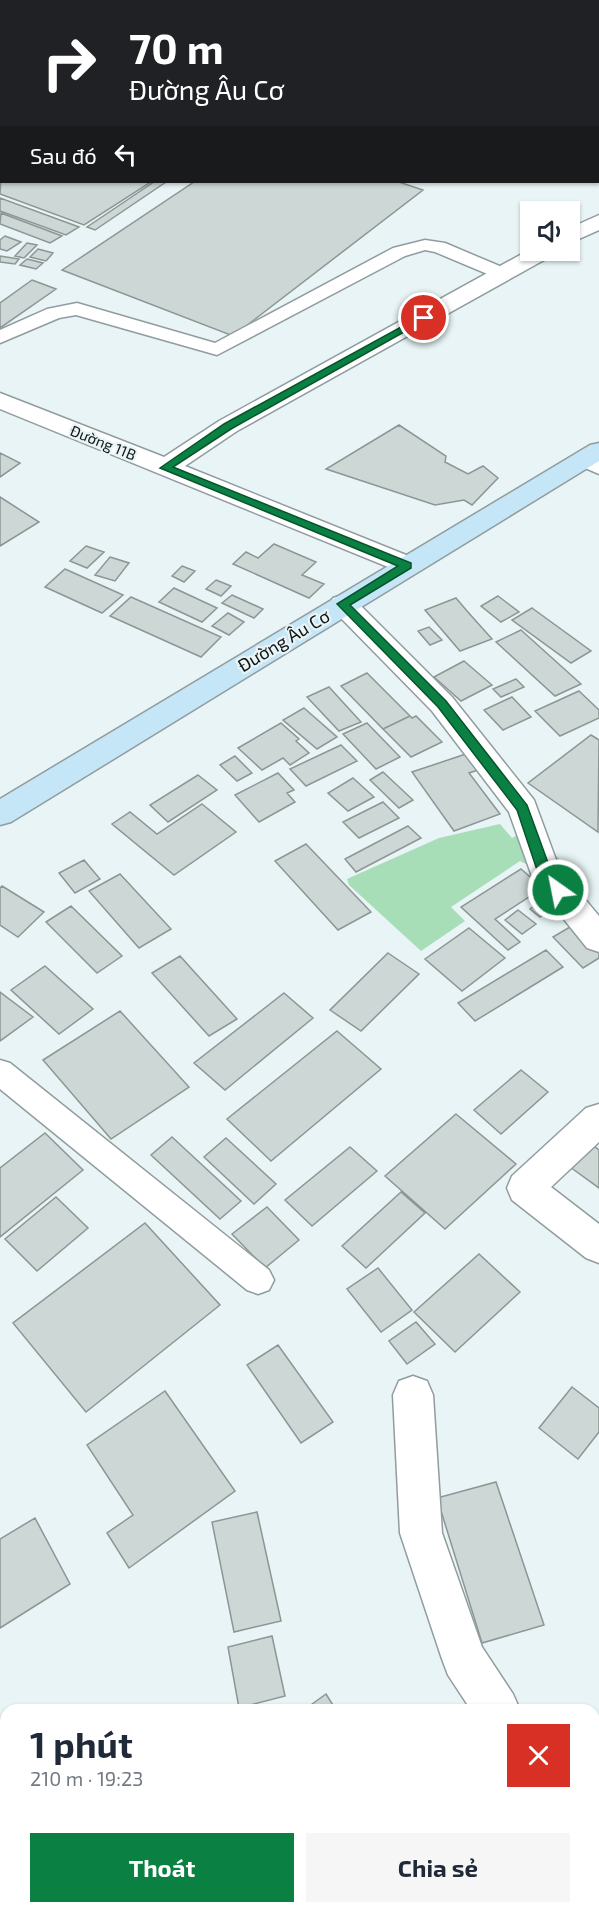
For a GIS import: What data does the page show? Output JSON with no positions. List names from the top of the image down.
{
  "streets": {
    "main road": ["Đường Âu Cơ"],
    "street": ["Đường 11B"]
  },
  "crossings": [
    ["Đường 11B", "Đường Âu Cơ"]
  ],
  "page": {
    "turn": ["70 m", "Đường Âu Cơ"],
    "then": "Sau đó",
    "heading": ["1 phút", "210 m · 19:23"],
    "buttons": ["Thoát", "Chia sẻ"]
  }
}
